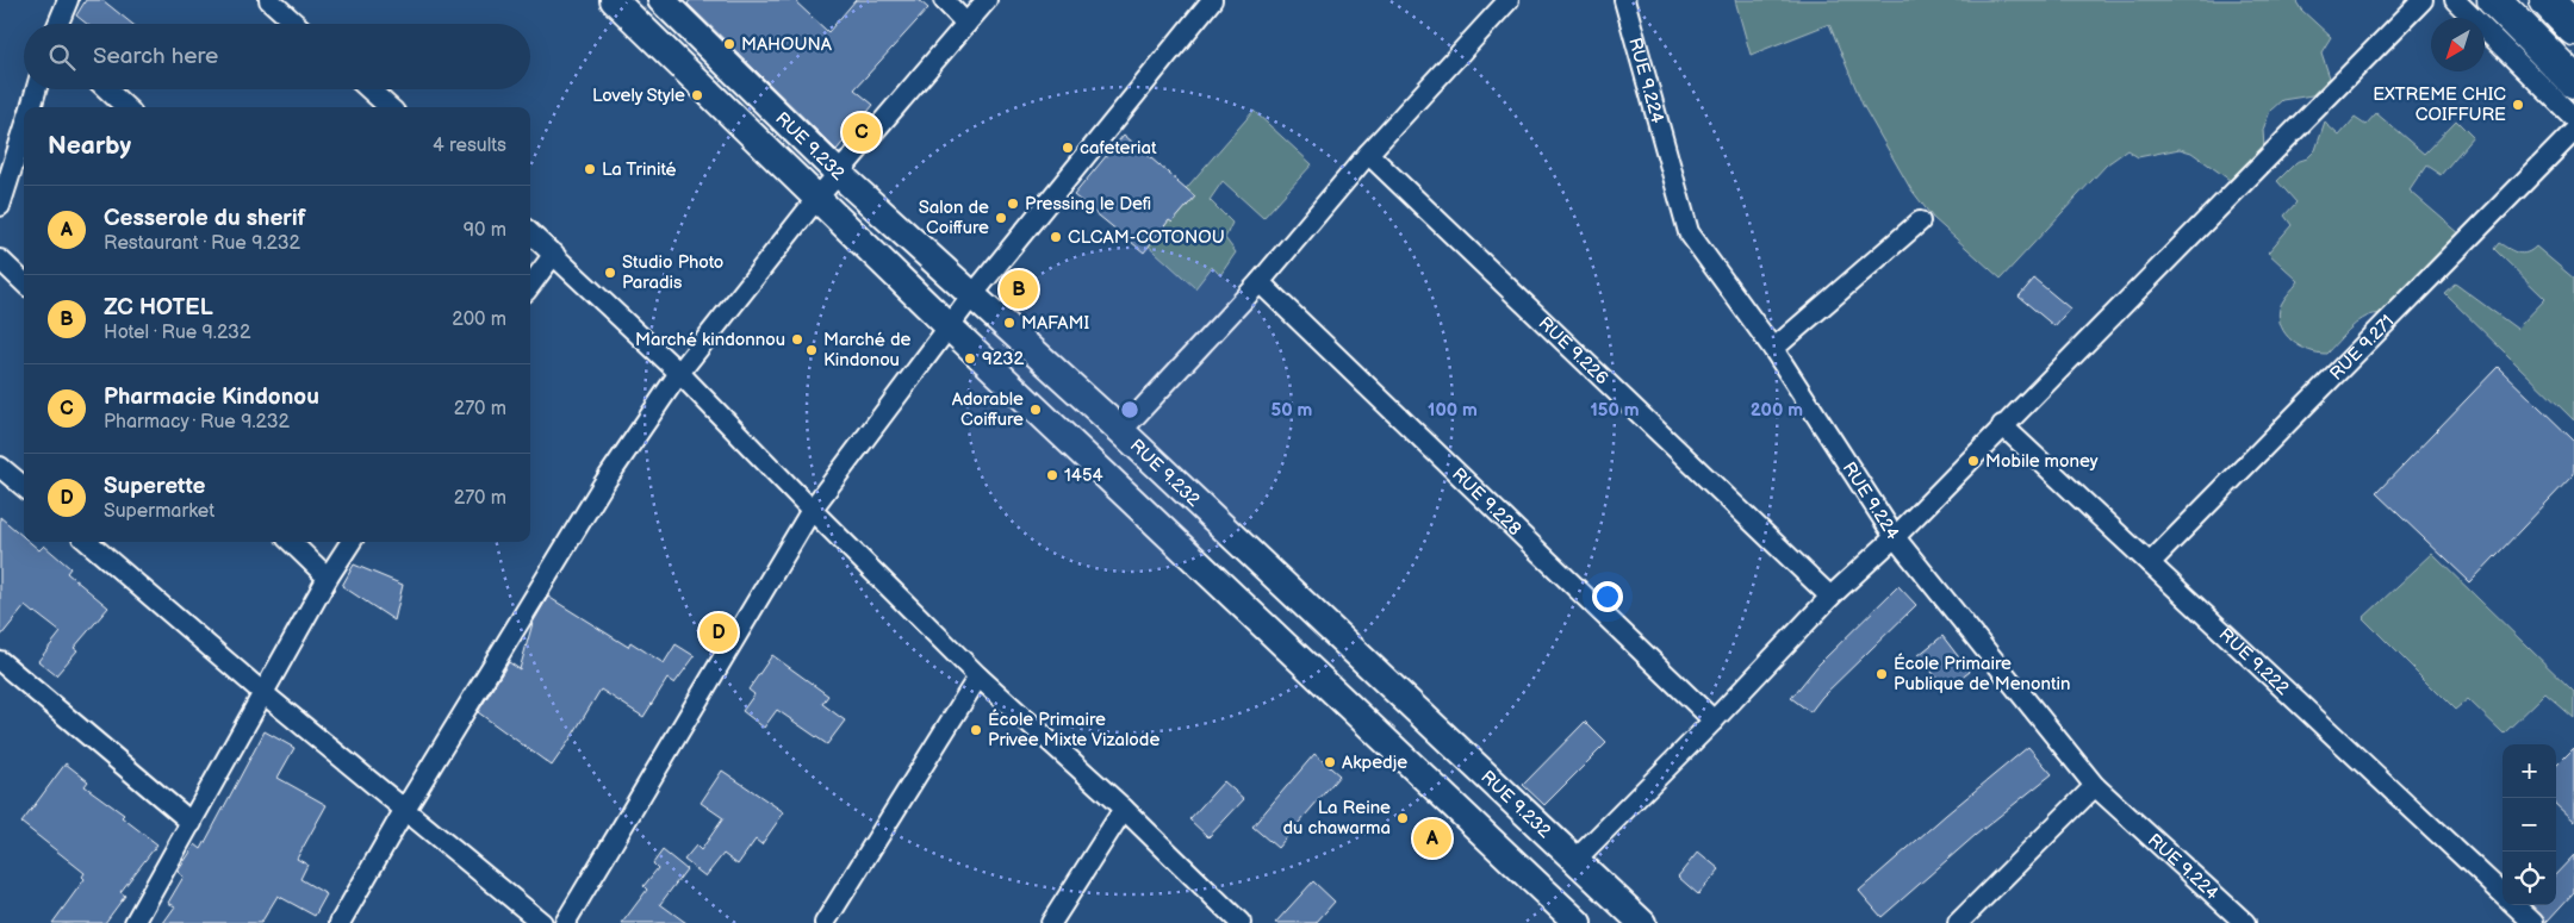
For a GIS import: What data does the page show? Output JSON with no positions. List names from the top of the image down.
{
  "streets": {
    "street": [
      "RUE 9.224",
      "RUE 9.232",
      "RUE 9.271",
      "RUE 9.226",
      "RUE 9.228",
      "RUE 9.222"
    ]
  },
  "crossings": [
    ["RUE 9.271", "RUE 9.222"]
  ],
  "places": [
    "MAHOUNA",
    "Lovely Style",
    "EXTREME CHIC COIFFURE",
    "cafeteriat",
    "La Trinité",
    "Pressing le Defi",
    "Salon de Coiffure",
    "CLCAM-COTONOU",
    "Studio Photo Paradis",
    "MAFAMI",
    "Marché kindonnou",
    "Marché de Kindonou",
    "9232",
    "Adorable Coiffure",
    "Mobile money",
    "1454",
    "École Primaire Publique de Menontin",
    "École Primaire Privee Mixte Vizalode",
    "Akpedje",
    "La Reine du chawarma"
  ],
  "north": "bottom left",
  "page": {
    "search": "Search here",
    "heading": ["Nearby", "4 results"],
    "pins": [
      "C",
      "B",
      "D",
      "A"
    ],
    "list": [
      {
        "mark": "A",
        "name": "Cesserole du sherif",
        "note": "Restaurant · Rue 9.232",
        "value": "90 m"
      },
      {
        "mark": "B",
        "name": "ZC HOTEL",
        "note": "Hotel · Rue 9.232",
        "value": "200 m"
      },
      {
        "mark": "C",
        "name": "Pharmacie Kindonou",
        "note": "Pharmacy · Rue 9.232",
        "value": "270 m"
      },
      {
        "mark": "D",
        "name": "Superette",
        "note": "Supermarket",
        "value": "270 m"
      }
    ],
    "map_buttons": ["+", "−"]
  },
  "rings": [
    "50 m",
    "100 m",
    "150 m",
    "200 m"
  ]
}
